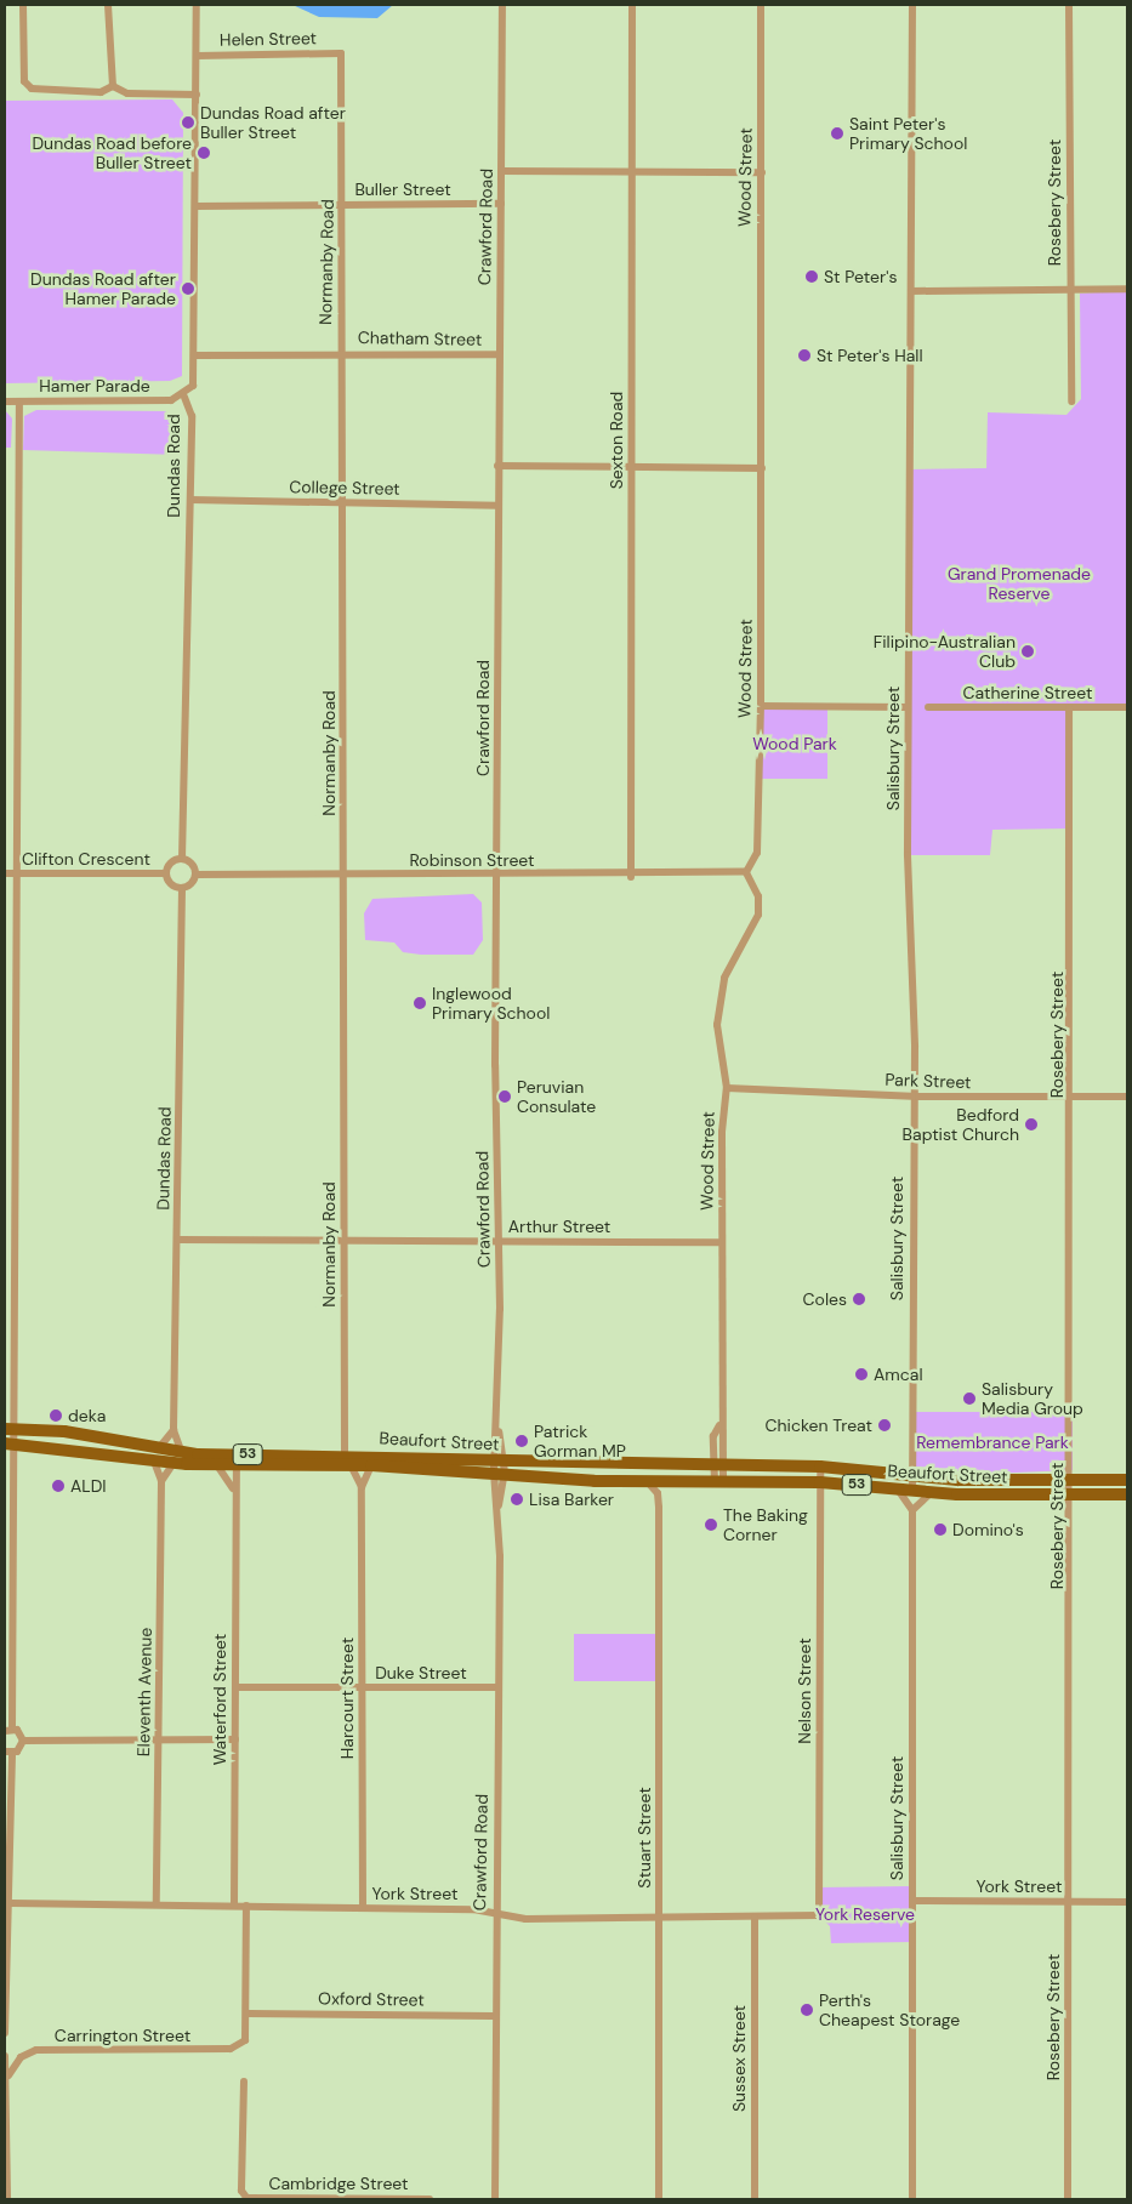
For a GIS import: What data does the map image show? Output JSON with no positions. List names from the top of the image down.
{
  "streets": {
    "main road": ["Beaufort Street", "53"],
    "street": [
      "Helen Street",
      "Wood Street",
      "Buller Street",
      "Rosebery Street",
      "Crawford Road",
      "Normanby Road",
      "Chatham Street",
      "Hamer Parade",
      "Sexton Road",
      "Dundas Road",
      "College Street",
      "Catherine Street",
      "Salisbury Street",
      "Clifton Crescent",
      "Robinson Street",
      "Park Street",
      "Arthur Street",
      "Duke Street",
      "Nelson Street",
      "Eleventh Avenue",
      "Harcourt Street",
      "Waterford Street",
      "Stuart Street",
      "York Street",
      "Oxford Street",
      "Carrington Street",
      "Sussex Street",
      "Cambridge Street"
    ]
  },
  "crossings": [
    ["Helen Street", "Normanby Road"],
    ["Helen Street", "Dundas Road"],
    ["Wood Street", "Robinson Street"],
    ["Wood Street", "Park Street"],
    ["Wood Street", "Arthur Street"],
    ["Wood Street", "Beaufort Street"],
    ["Buller Street", "Crawford Road"],
    ["Buller Street", "Normanby Road"],
    ["Buller Street", "Dundas Road"],
    ["Rosebery Street", "Catherine Street"],
    ["Rosebery Street", "Park Street"],
    ["Rosebery Street", "Beaufort Street"],
    ["Rosebery Street", "York Street"],
    ["Crawford Road", "Chatham Street"],
    ["Crawford Road", "College Street"],
    ["Crawford Road", "Robinson Street"],
    ["Crawford Road", "Arthur Street"],
    ["Crawford Road", "Beaufort Street"],
    ["Crawford Road", "Duke Street"],
    ["Crawford Road", "York Street"],
    ["Crawford Road", "Oxford Street"],
    ["Normanby Road", "Chatham Street"],
    ["Normanby Road", "College Street"],
    ["Normanby Road", "Robinson Street"],
    ["Normanby Road", "Arthur Street"],
    ["Normanby Road", "Beaufort Street"],
    ["Normanby Road", "Harcourt Street"],
    ["Chatham Street", "Dundas Road"],
    ["Hamer Parade", "Dundas Road"],
    ["Sexton Road", "Robinson Street"],
    ["Dundas Road", "College Street"],
    ["Dundas Road", "Clifton Crescent"],
    ["Dundas Road", "Robinson Street"],
    ["Dundas Road", "Arthur Street"],
    ["Dundas Road", "Beaufort Street"],
    ["Salisbury Street", "Park Street"],
    ["Salisbury Street", "Beaufort Street"],
    ["Salisbury Street", "York Street"],
    ["Clifton Crescent", "Robinson Street"],
    ["Beaufort Street", "Nelson Street"],
    ["Beaufort Street", "Eleventh Avenue"],
    ["Beaufort Street", "Harcourt Street"],
    ["Beaufort Street", "Waterford Street"],
    ["Beaufort Street", "Stuart Street"],
    ["Duke Street", "Harcourt Street"],
    ["Duke Street", "Waterford Street"],
    ["Nelson Street", "York Street"],
    ["Eleventh Avenue", "York Street"],
    ["Harcourt Street", "York Street"],
    ["Waterford Street", "York Street"],
    ["Stuart Street", "York Street"],
    ["York Street", "Sussex Street"],
    ["Oxford Street", "Carrington Street"]
  ],
  "parks": [
    "Grand Promenade Reserve",
    "Wood Park",
    "Remembrance Park",
    "York Reserve"
  ],
  "places": [
    "Dundas Road after Buller Street",
    "Saint Peter's Primary School",
    "Dundas Road before Buller Street",
    "St Peter's",
    "Dundas Road after Hamer Parade",
    "St Peter's Hall",
    "Filipino-Australian Club",
    "Inglewood Primary School",
    "Peruvian Consulate",
    "Bedford Baptist Church",
    "Coles",
    "Amcal",
    "Salisbury Media Group",
    "deka",
    "Chicken Treat",
    "Patrick Gorman MP",
    "ALDI",
    "Lisa Barker",
    "The Baking Corner",
    "Domino's",
    "Perth's Cheapest Storage"
  ]
}
